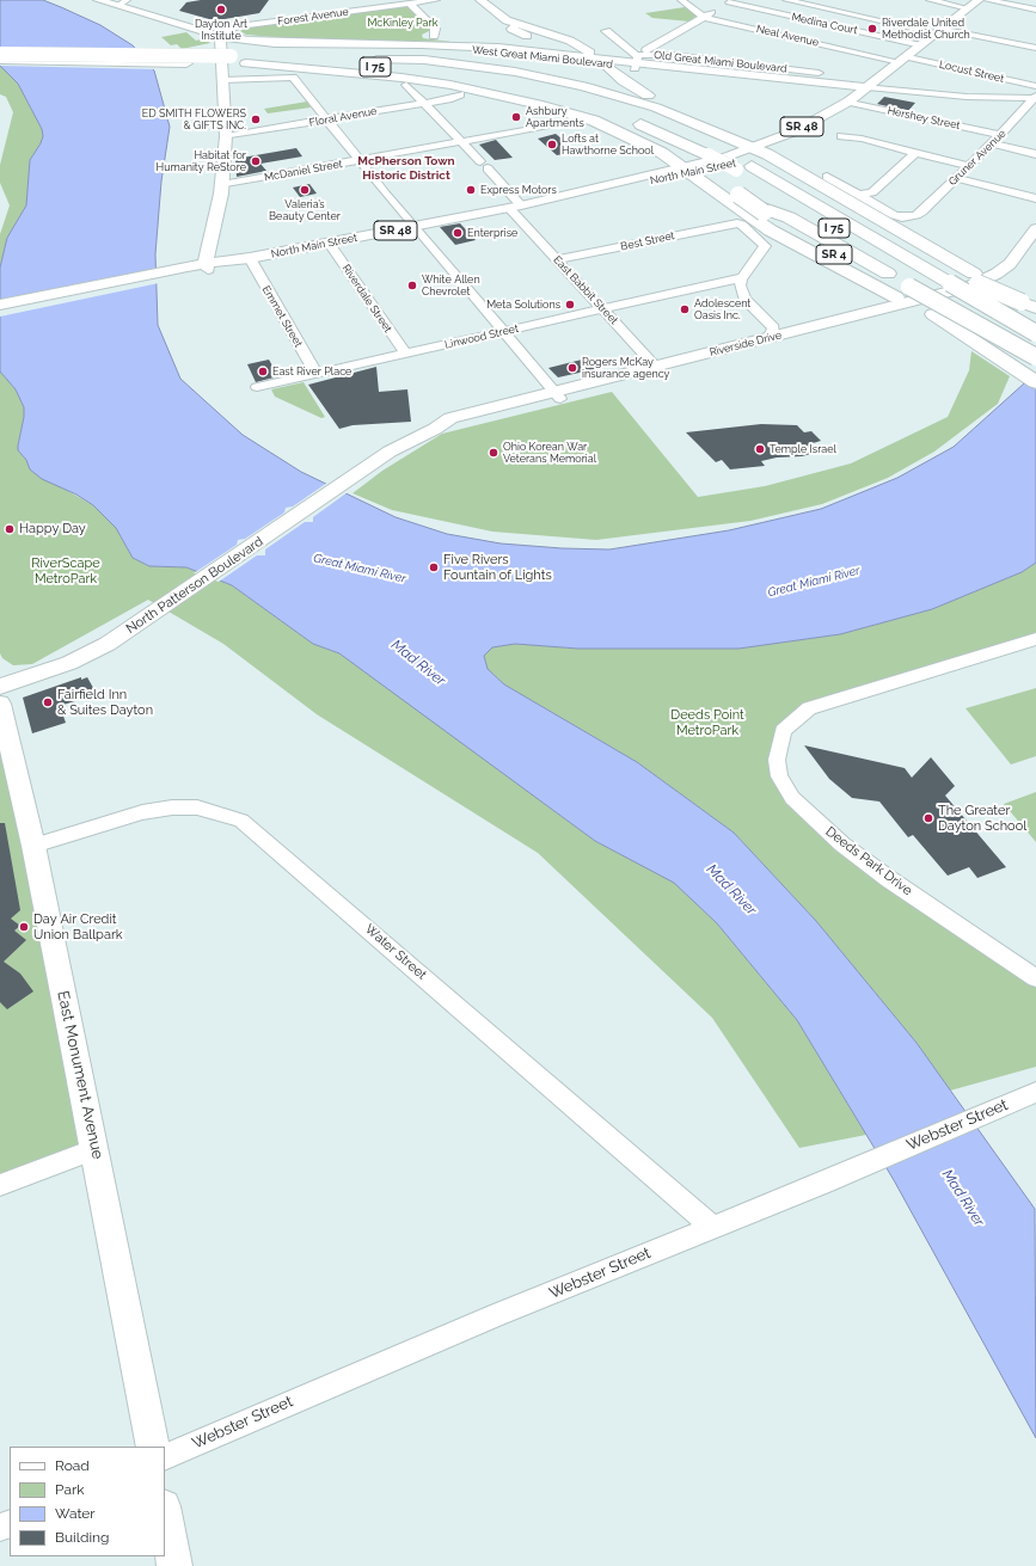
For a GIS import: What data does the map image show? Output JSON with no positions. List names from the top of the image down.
{
  "streets": {
    "highway": ["I 75", "SR 4"],
    "main road": [
      "West Great Miami Boulevard",
      "SR 48",
      "North Main Street",
      "Riverside Drive",
      "North Patterson Boulevard",
      "East Monument Avenue"
    ],
    "street": [
      "Forest Avenue",
      "Medina Court",
      "Neal Avenue",
      "Old Great Miami Boulevard",
      "Locust Street",
      "Floral Avenue",
      "Hershey Street",
      "Gruner Avenue",
      "McDaniel Street",
      "Best Street",
      "East Babbit Street",
      "Riverdale Street",
      "Emmet Street",
      "Linwood Street",
      "Deeds Park Drive",
      "Water Street",
      "Webster Street"
    ]
  },
  "crossings": [
    ["Forest Avenue", "West Great Miami Boulevard"],
    ["Medina Court", "North Main Street"],
    ["Neal Avenue", "Locust Street"],
    ["Neal Avenue", "North Main Street"],
    ["West Great Miami Boulevard", "Old Great Miami Boulevard"],
    ["West Great Miami Boulevard", "North Main Street"],
    ["Locust Street", "North Main Street"],
    ["Floral Avenue", "East Babbit Street"],
    ["Hershey Street", "Gruner Avenue"],
    ["Hershey Street", "North Main Street"],
    ["McDaniel Street", "East Babbit Street"],
    ["North Main Street", "East Babbit Street"],
    ["North Main Street", "Riverdale Street"],
    ["North Main Street", "Emmet Street"],
    ["Best Street", "East Babbit Street"],
    ["Best Street", "Linwood Street"],
    ["East Babbit Street", "Linwood Street"],
    ["East Babbit Street", "Riverside Drive"],
    ["Riverdale Street", "Linwood Street"],
    ["Emmet Street", "Linwood Street"],
    ["Riverside Drive", "North Patterson Boulevard"],
    ["Water Street", "East Monument Avenue"],
    ["Water Street", "Webster Street"]
  ],
  "districts": ["McPherson Town Historic District"],
  "water": ["Great Miami River", "Mad River"],
  "parks": ["McKinley Park", "RiverScape MetroPark", "Deeds Point MetroPark"],
  "places": [
    "Dayton Art Institute",
    "Riverdale United Methodist Church",
    "Ashbury Apartments",
    "ED SMITH FLOWERS & GIFTS INC.",
    "Lofts at Hawthorne School",
    "Habitat for Humanity ReStore",
    "Valeria’s Beauty Center",
    "Express Motors",
    "Enterprise",
    "White Allen Chevrolet",
    "Meta Solutions",
    "Adolescent Oasis Inc.",
    "Rogers McKay insurance agency",
    "East River Place",
    "Temple Israel",
    "Ohio Korean War Veterans Memorial",
    "Happy Day",
    "Five Rivers Fountain of Lights",
    "Fairfield Inn & Suites Dayton",
    "The Greater Dayton School",
    "Day Air Credit Union Ballpark"
  ],
  "legend": [
    "Road",
    "Park",
    "Water",
    "Building"
  ]
}
